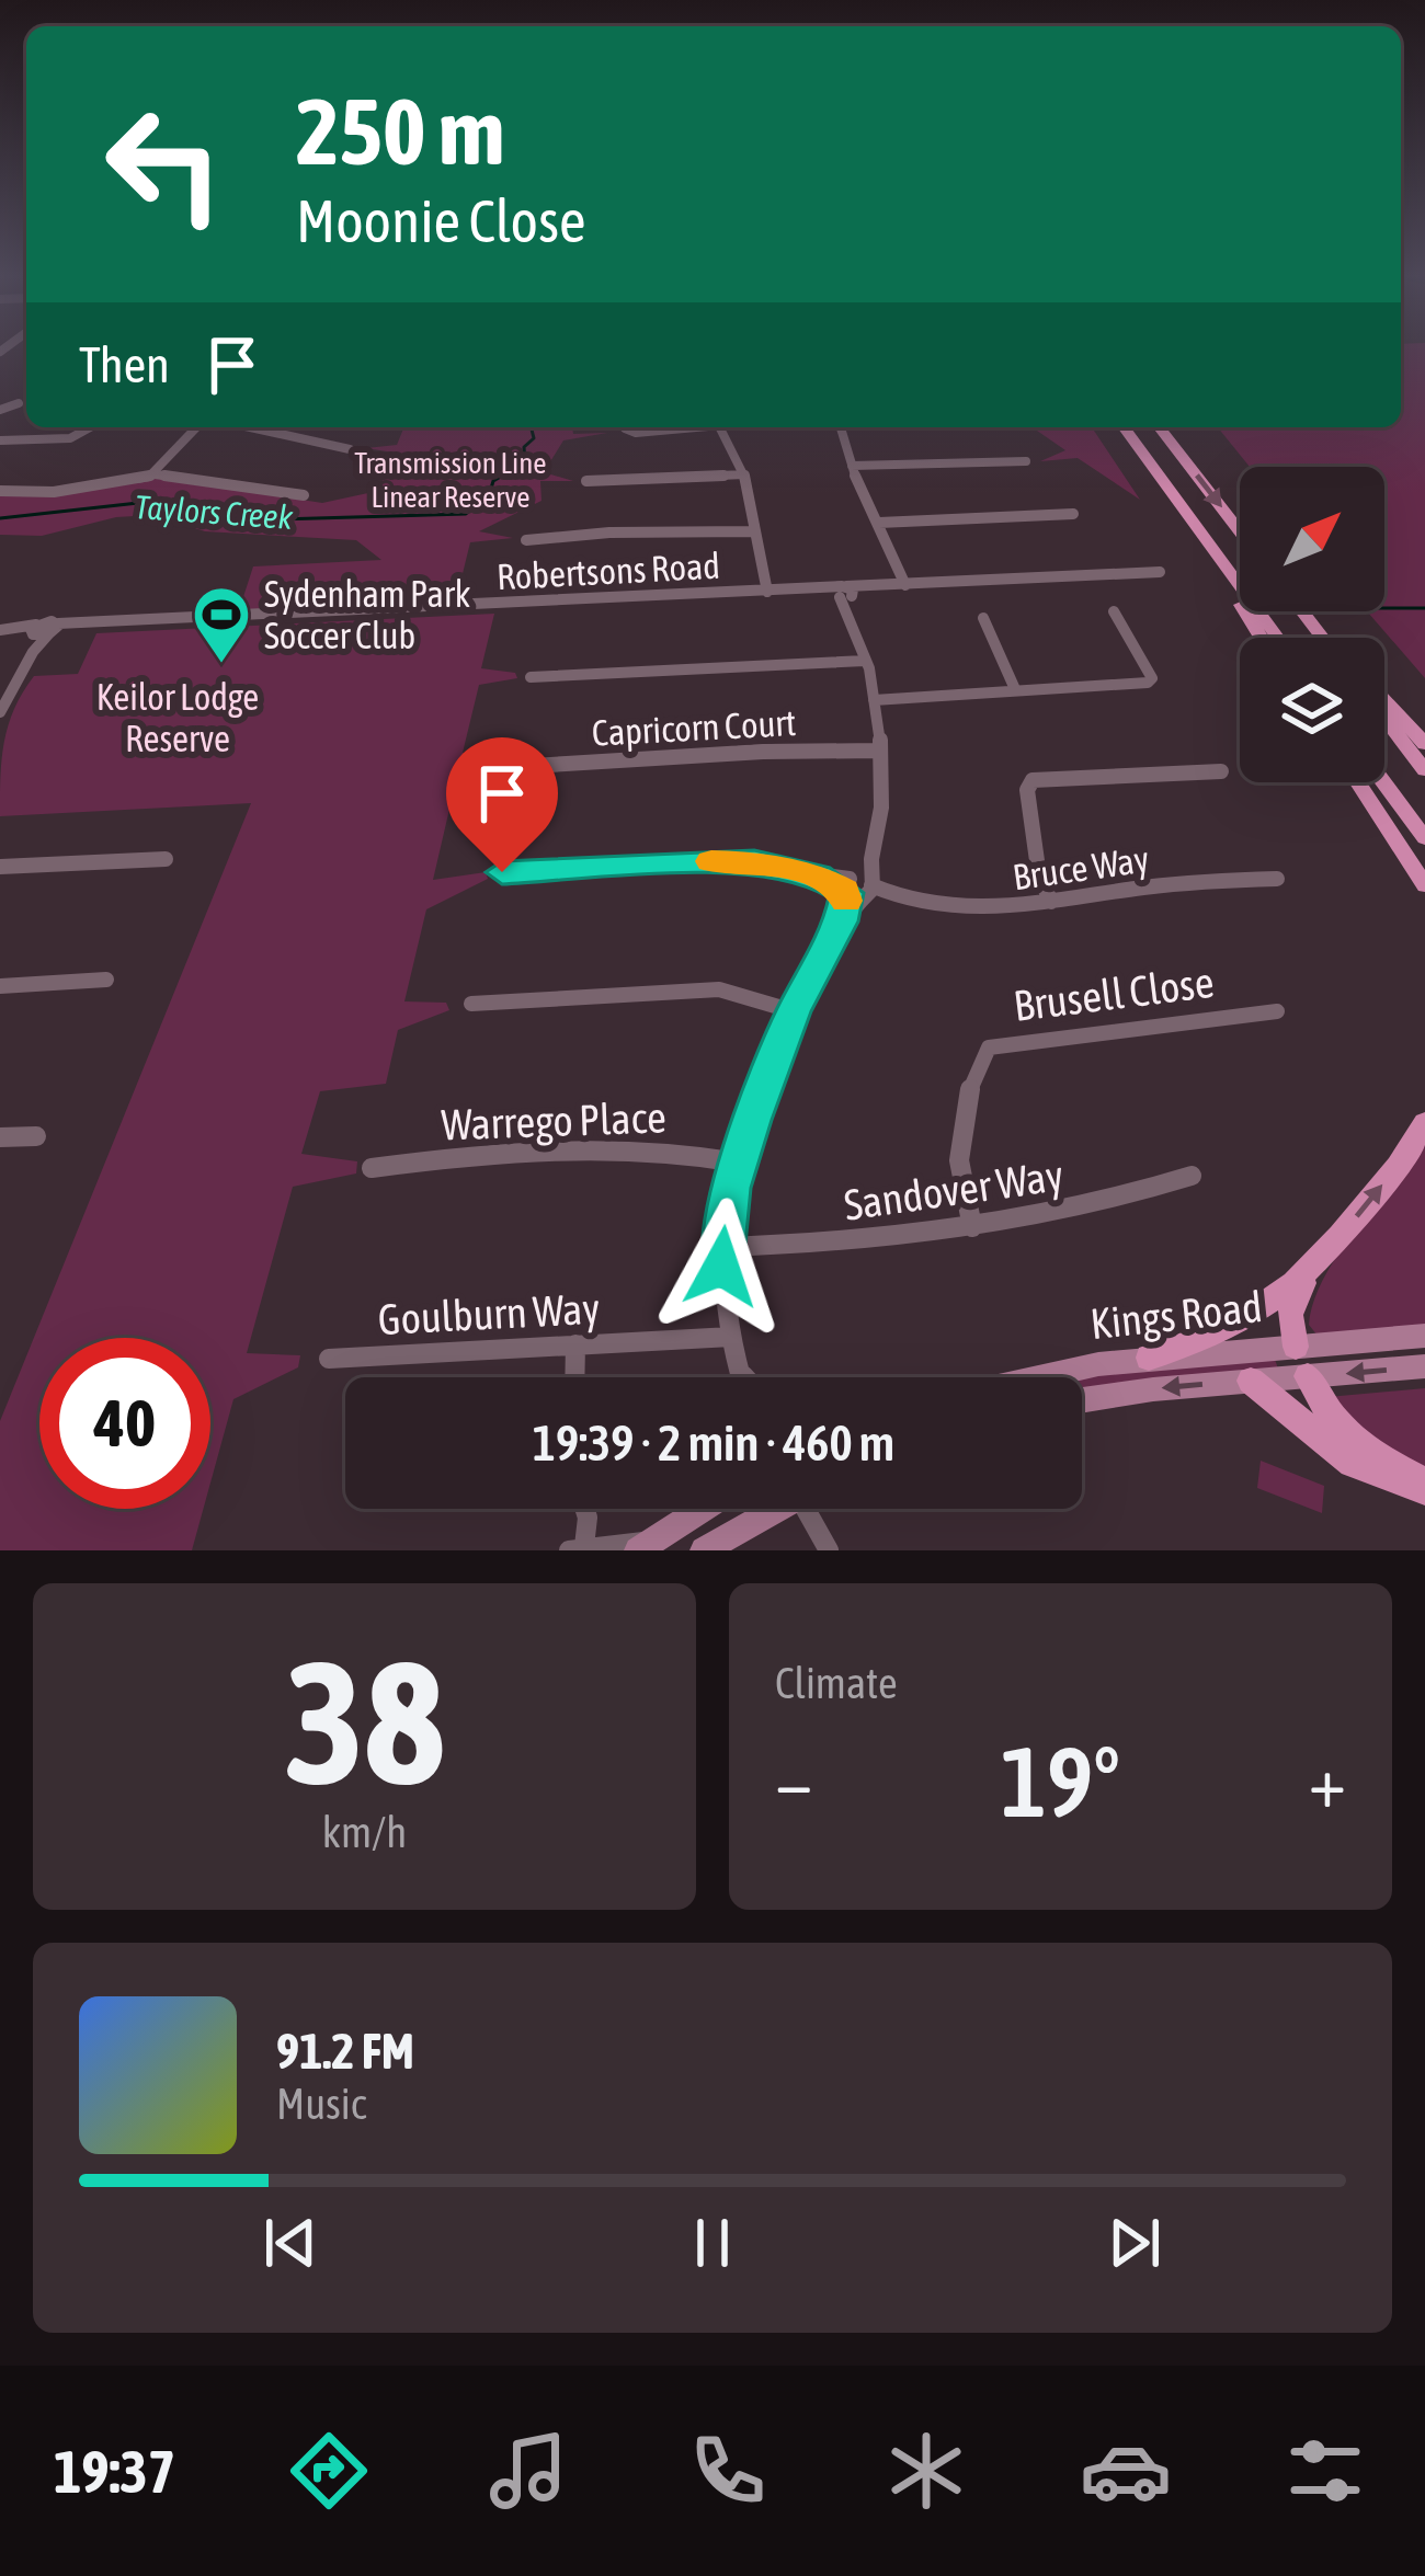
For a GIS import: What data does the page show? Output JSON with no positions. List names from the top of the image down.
{
  "streets": {
    "main road": ["Kings Road"],
    "street": [
      "Robertsons Road",
      "Capricorn Court",
      "Bruce Way",
      "Brusell Close",
      "Warrego Place",
      "Sandover Way",
      "Goulburn Way"
    ]
  },
  "crossings": [
    ["Brusell Close", "Sandover Way"]
  ],
  "water": ["Taylors Creek"],
  "parks": ["Transmission Line Linear Reserve", "Keilor Lodge Reserve"],
  "places": {
    "sports": ["Sydenham Park Soccer Club"]
  },
  "north": "top right",
  "page": {
    "turn": ["250 m", "Moonie Close"],
    "then": "Then",
    "limit": "40",
    "trip": "19:39 · 2 min · 460 m",
    "tile": [
      ["38", "km/h"],
      "Climate"
    ],
    "heat": ["−", "19°", "+"],
    "song": ["91.2 FM", "Music"],
    "tabs": "19:37"
  }
}
